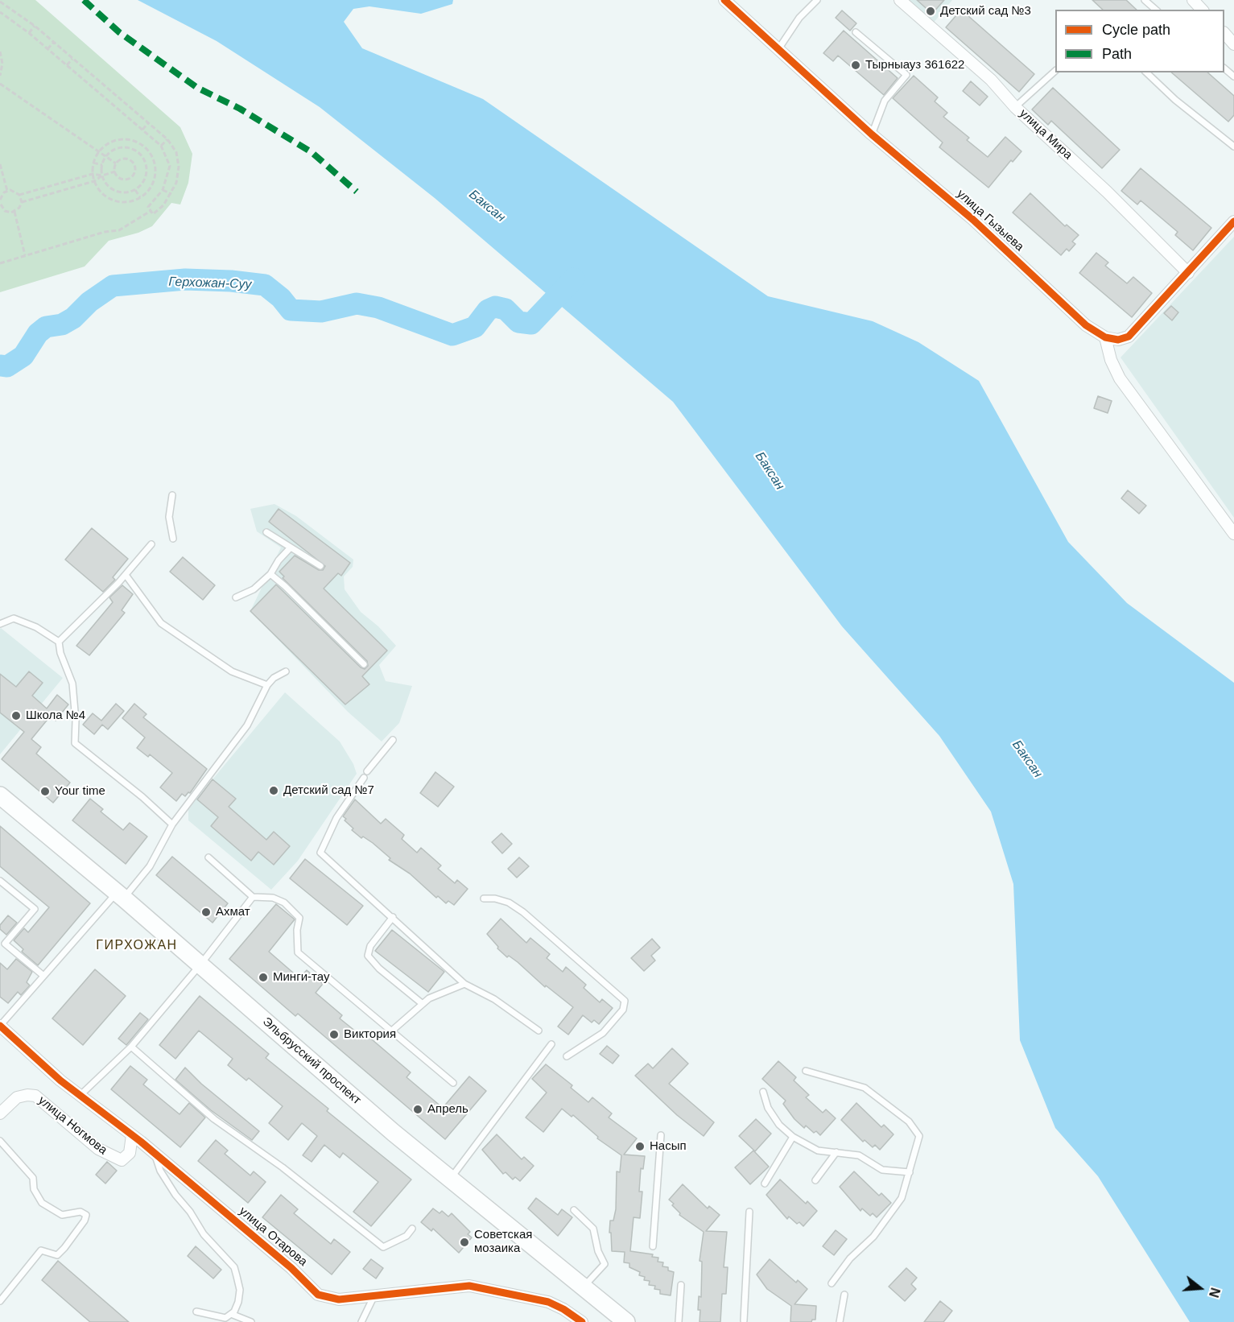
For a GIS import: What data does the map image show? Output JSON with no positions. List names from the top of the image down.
{
  "streets": {
    "main road": ["Эльбрусский проспект"],
    "street": [
      "улица Мира",
      "улица Гызыева",
      "улица Ногмова",
      "улица Отарова"
    ]
  },
  "crossings": [
    ["улица Ногмова", "улица Отарова"]
  ],
  "districts": ["ГИРХОЖАН"],
  "water": ["Баксан", "Герхожан-Суу"],
  "places": [
    "Детский сад №3",
    "Тырныауз 361622",
    "Школа №4",
    "Детский сад №7",
    "Your time",
    "Ахмат",
    "Минги-тау",
    "Виктория",
    "Апрель",
    "Насып",
    "Советская мозаика"
  ],
  "legend": ["Cycle path", "Path"],
  "north": "right"
}
